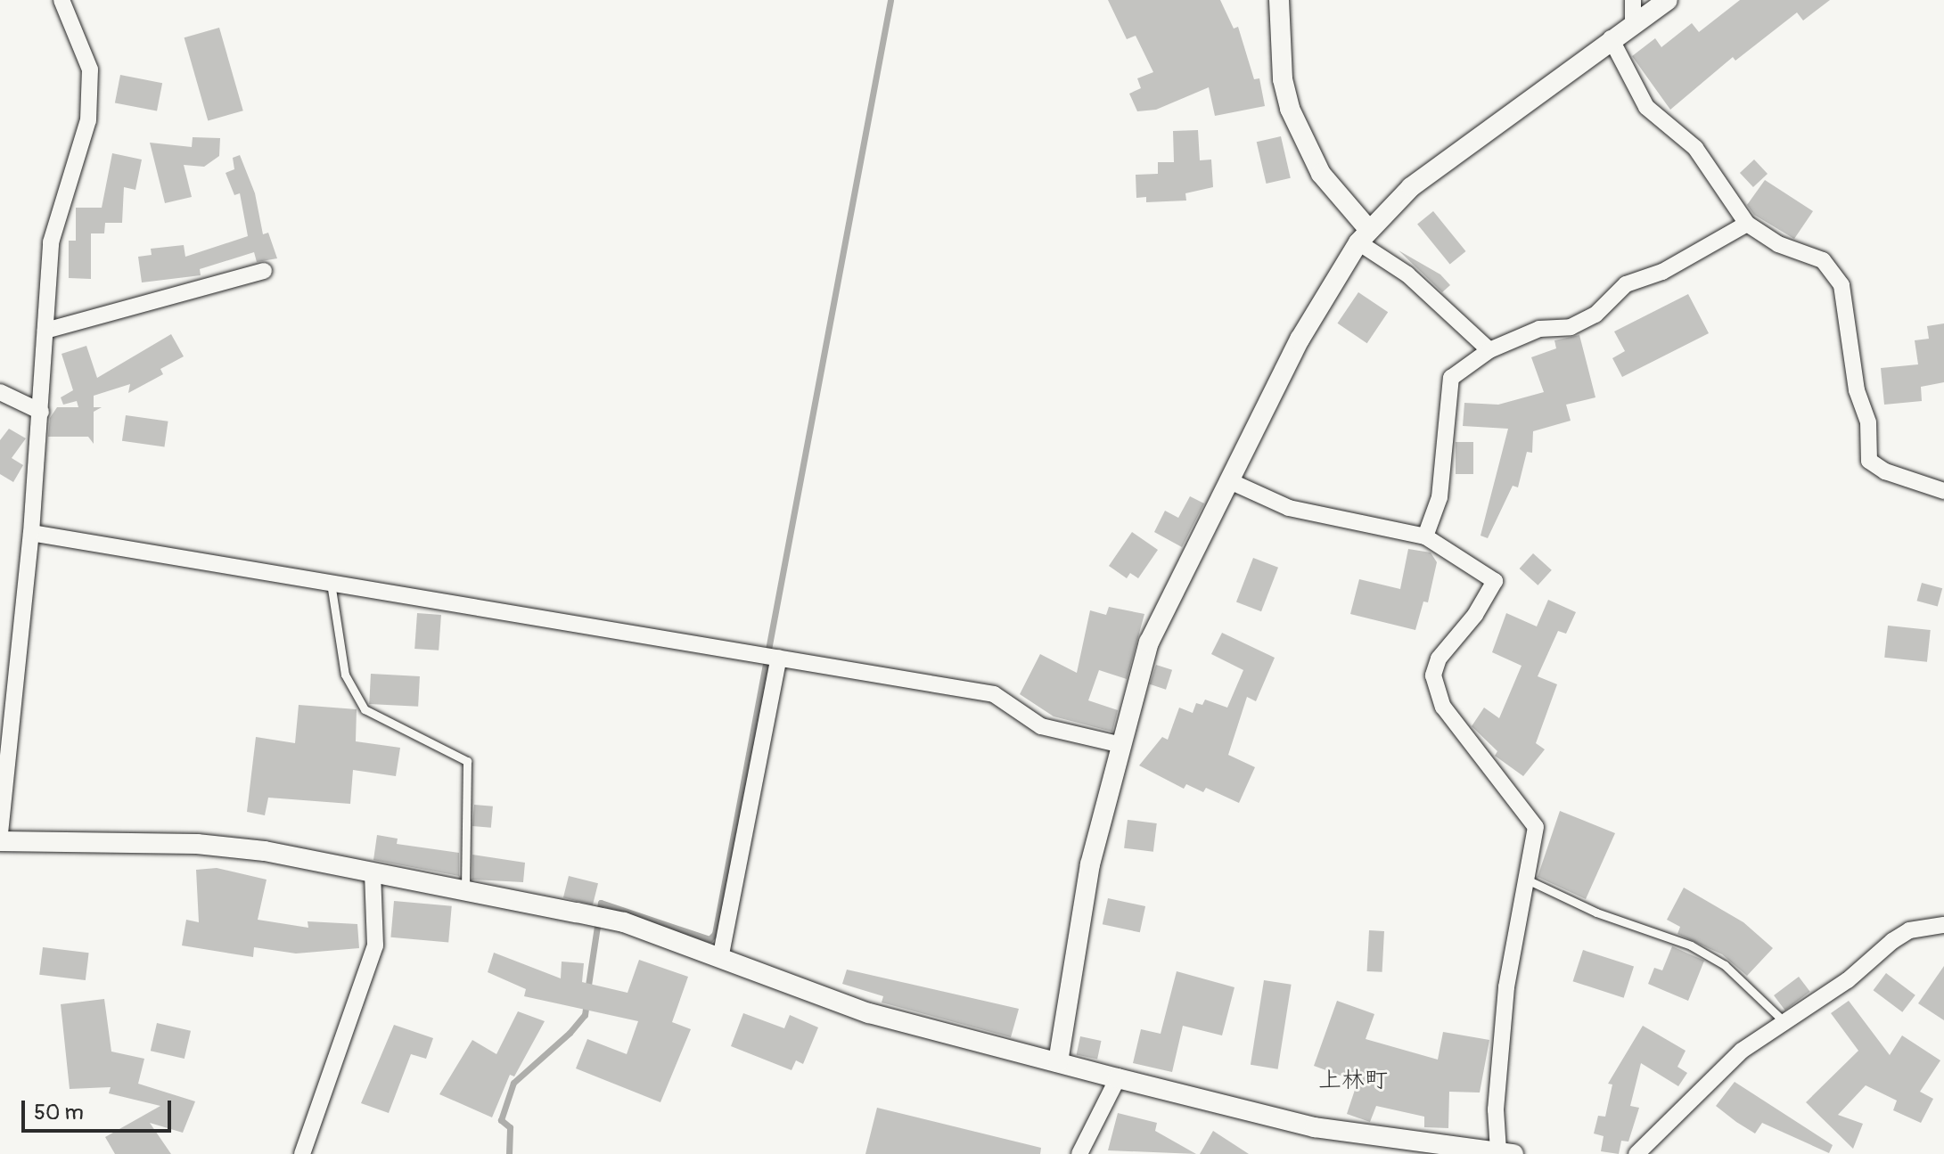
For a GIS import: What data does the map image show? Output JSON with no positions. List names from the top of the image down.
{
  "districts": ["上林町"],
  "scale_bar": "50 m"
}
